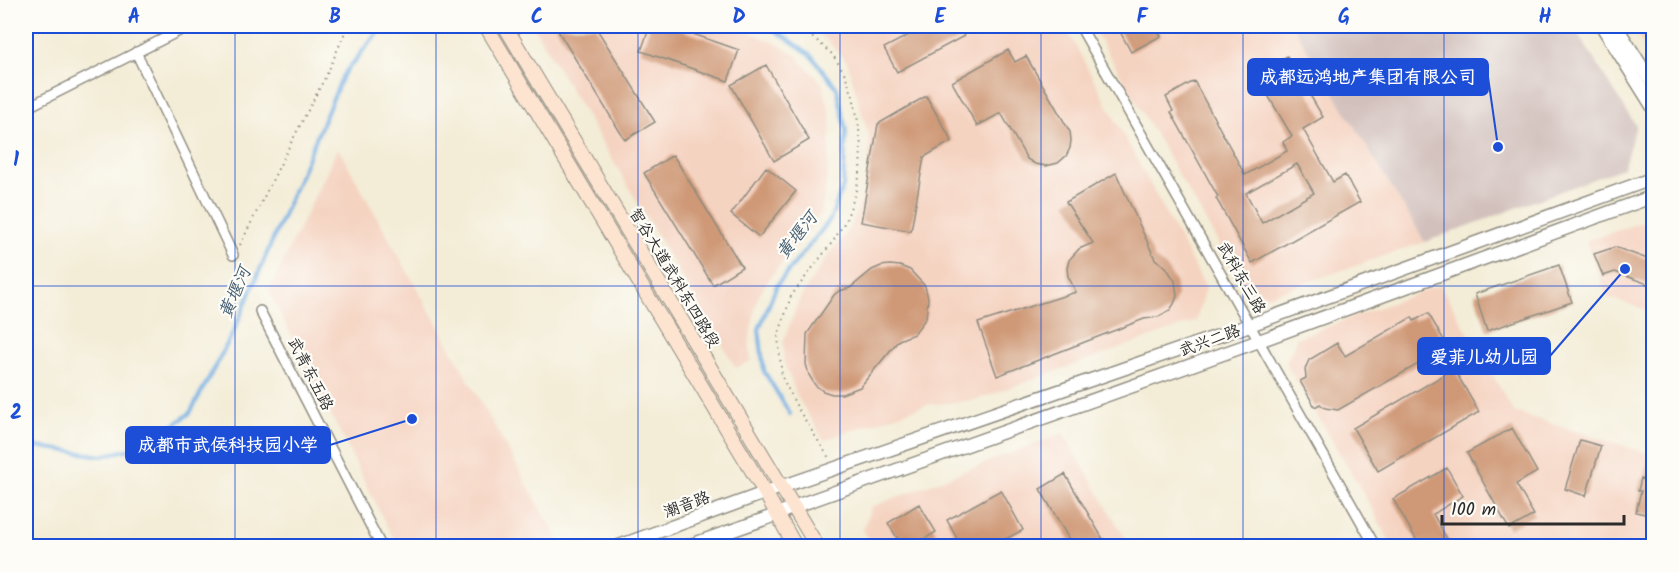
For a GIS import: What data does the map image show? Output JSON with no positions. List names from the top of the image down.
{
  "streets": {
    "main road": ["智谷大道武科东四路段"],
    "street": [
      "武科东三路",
      "武兴二路",
      "武青东五路",
      "潮音路"
    ]
  },
  "crossings": [
    ["智谷大道武科东四路段", "武兴二路"],
    ["智谷大道武科东四路段", "潮音路"],
    ["武科东三路", "武兴二路"],
    ["武科东三路", "潮音路"]
  ],
  "water": ["黄堰河"],
  "places": ["成都远鸿地产集团有限公司", "爱菲儿幼儿园", "成都市武侯科技园小学"],
  "scale_bar": "100 m",
  "grid": {
    "columns": [
      "A",
      "B",
      "C",
      "D",
      "E",
      "F",
      "G",
      "H"
    ],
    "rows": ["1", "2"]
  }
}
